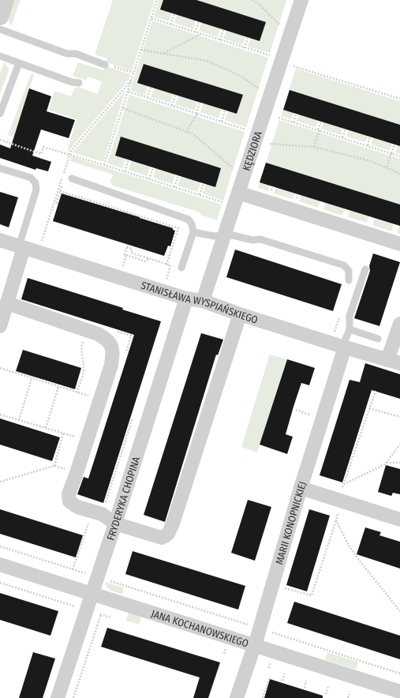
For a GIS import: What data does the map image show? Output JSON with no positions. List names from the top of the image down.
{
  "streets": {
    "street": [
      "KĘDZIORA",
      "STANISŁAWA WYSPIAŃSKIEGO",
      "FRYDERYKA CHOPINA",
      "MARII KONOPNICKIEJ",
      "JANA KOCHANOWSKIEGO"
    ]
  },
  "crossings": [
    ["KĘDZIORA", "STANISŁAWA WYSPIAŃSKIEGO"],
    ["STANISŁAWA WYSPIAŃSKIEGO", "FRYDERYKA CHOPINA"],
    ["STANISŁAWA WYSPIAŃSKIEGO", "MARII KONOPNICKIEJ"],
    ["FRYDERYKA CHOPINA", "JANA KOCHANOWSKIEGO"],
    ["MARII KONOPNICKIEJ", "JANA KOCHANOWSKIEGO"]
  ]
}
